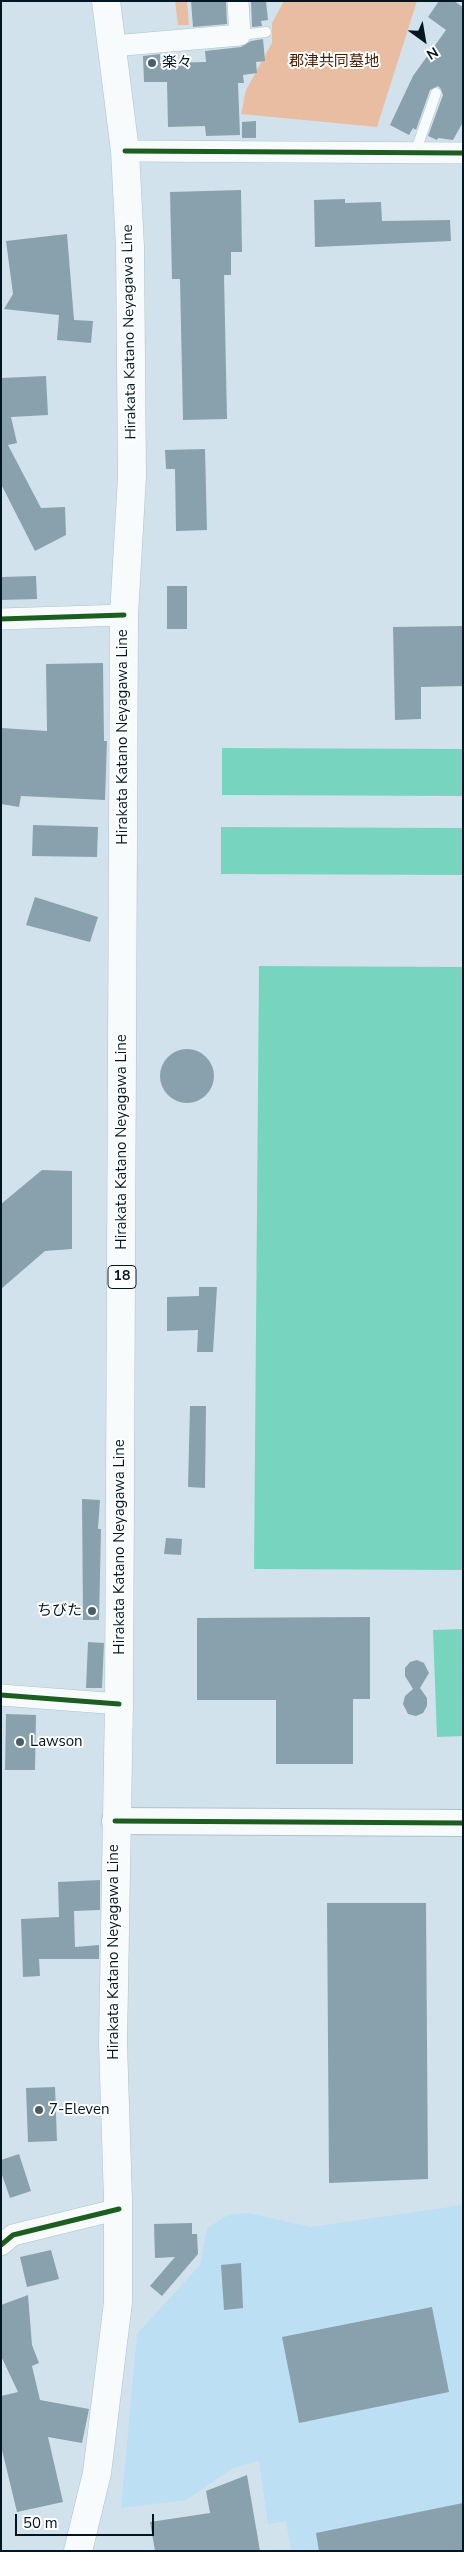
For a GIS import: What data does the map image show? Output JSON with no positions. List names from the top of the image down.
{
  "streets": {
    "main road": ["Hirakata Katano Neyagawa Line", "18"]
  },
  "parks": ["郡津共同墓地"],
  "places": [
    "楽々",
    "ちびた",
    "Lawson",
    "7-Eleven"
  ],
  "scale_bar": "50 m",
  "north": "bottom right"
}
